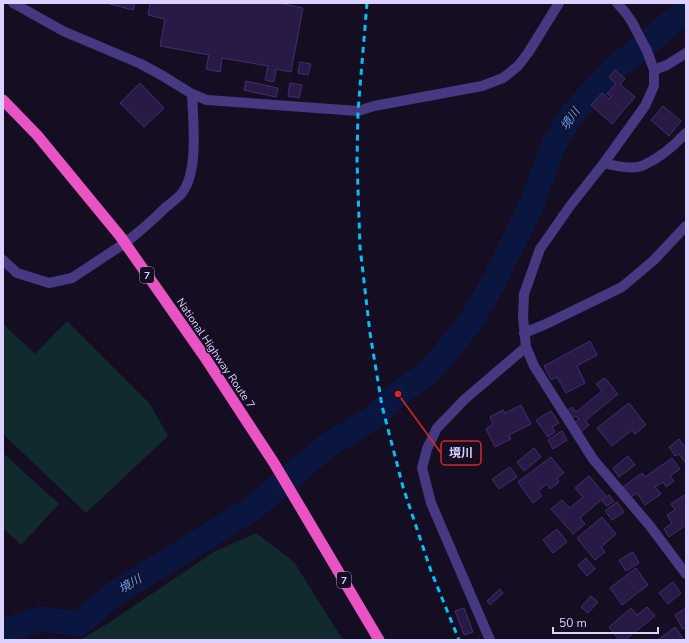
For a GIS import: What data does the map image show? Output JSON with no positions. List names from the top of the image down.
{
  "streets": {
    "highway": ["7", "National Highway Route 7"]
  },
  "water": ["境川"],
  "places": ["境川"],
  "scale_bar": "50 m"
}
